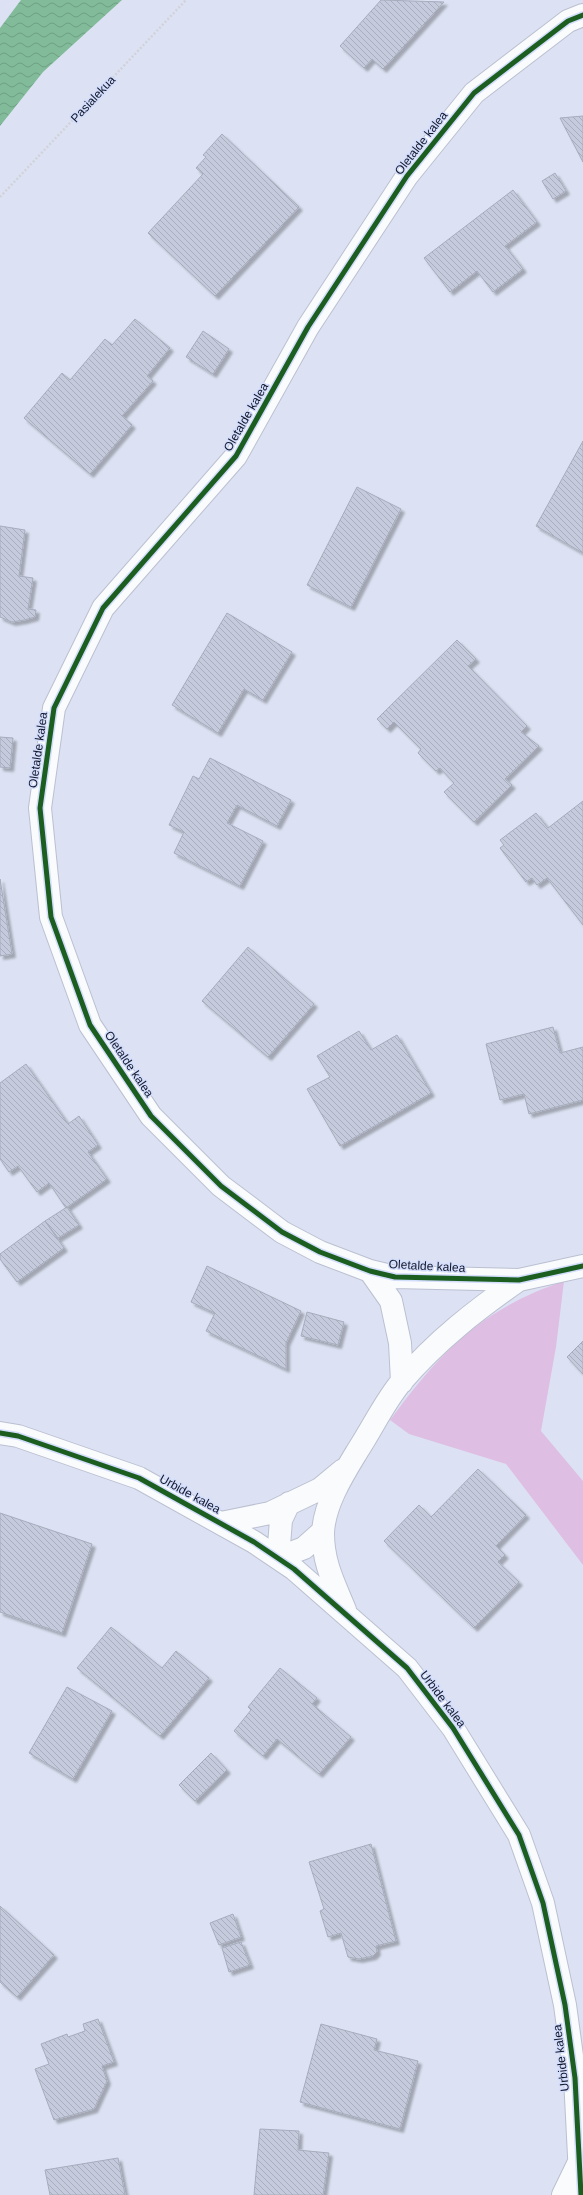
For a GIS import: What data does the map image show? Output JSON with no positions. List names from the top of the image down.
{
  "streets": {
    "street": ["Oletalde kalea", "Urbide kalea"],
    "path": ["Pasialekua"]
  }
}
